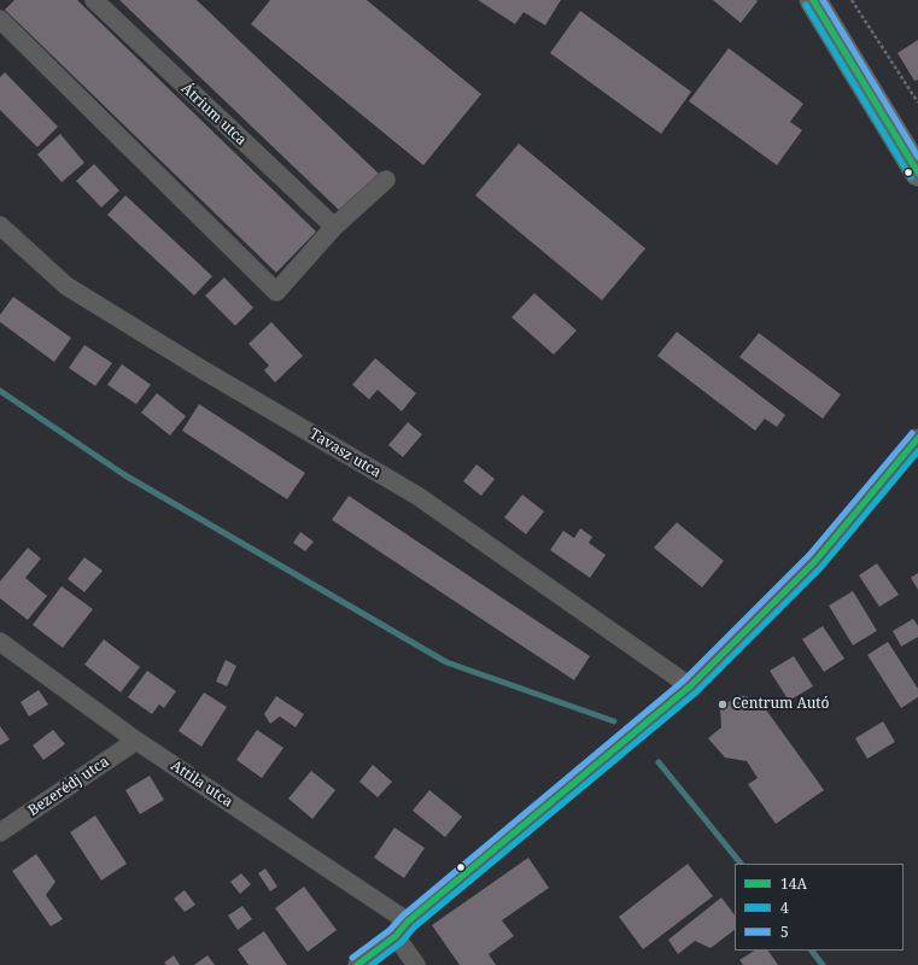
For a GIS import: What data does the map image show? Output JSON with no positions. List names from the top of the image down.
{
  "streets": {
    "street": [
      "Átrium utca",
      "Tavasz utca",
      "Attila utca",
      "Bezerédj utca"
    ]
  },
  "crossings": [
    ["Attila utca", "Bezerédj utca"]
  ],
  "places": ["Centrum Autó"],
  "lines": ["transit line 14A", "transit line 5", "transit line 4"],
  "legend": ["14A", "4", "5"]
}
